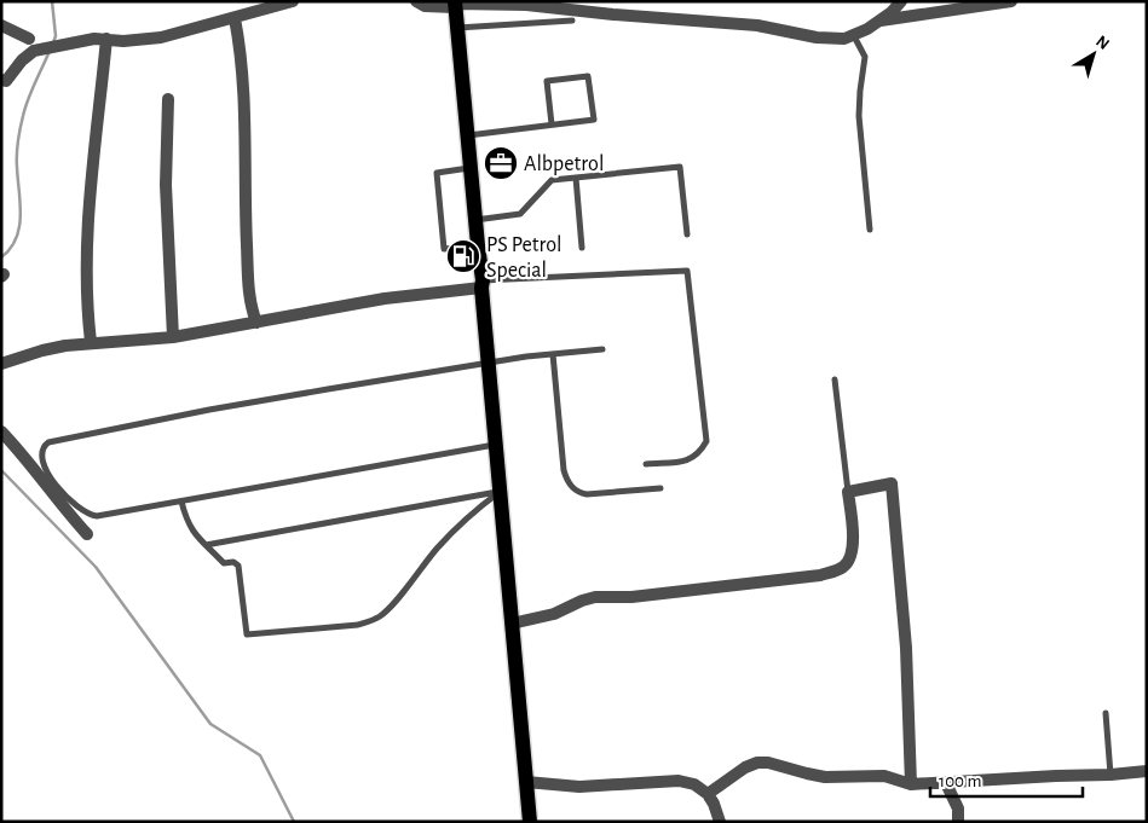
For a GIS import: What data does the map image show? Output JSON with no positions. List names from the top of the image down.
{
  "places": {
    "office": ["Albpetrol"],
    "fuel station": ["PS Petrol Special"]
  },
  "scale_bar": "100 m",
  "north": "top right"
}
